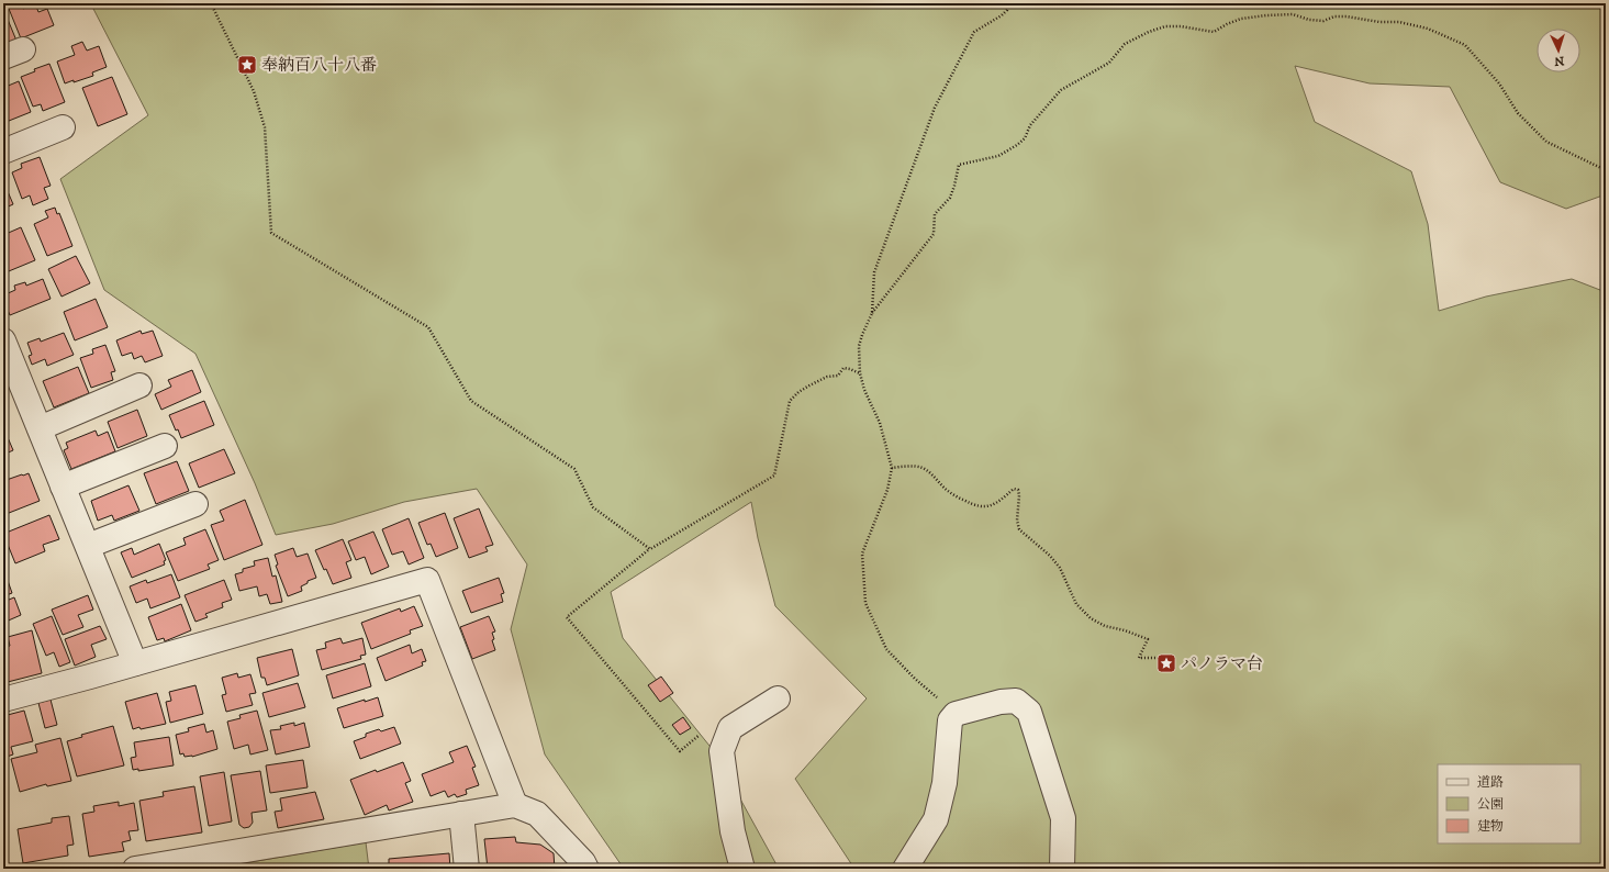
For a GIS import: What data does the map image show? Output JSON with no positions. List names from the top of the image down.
{
  "places": {
    "place": ["奉納百八十八番", "パノラマ台"]
  },
  "legend": ["道路", "公園", "建物"],
  "north": "bottom"
}
